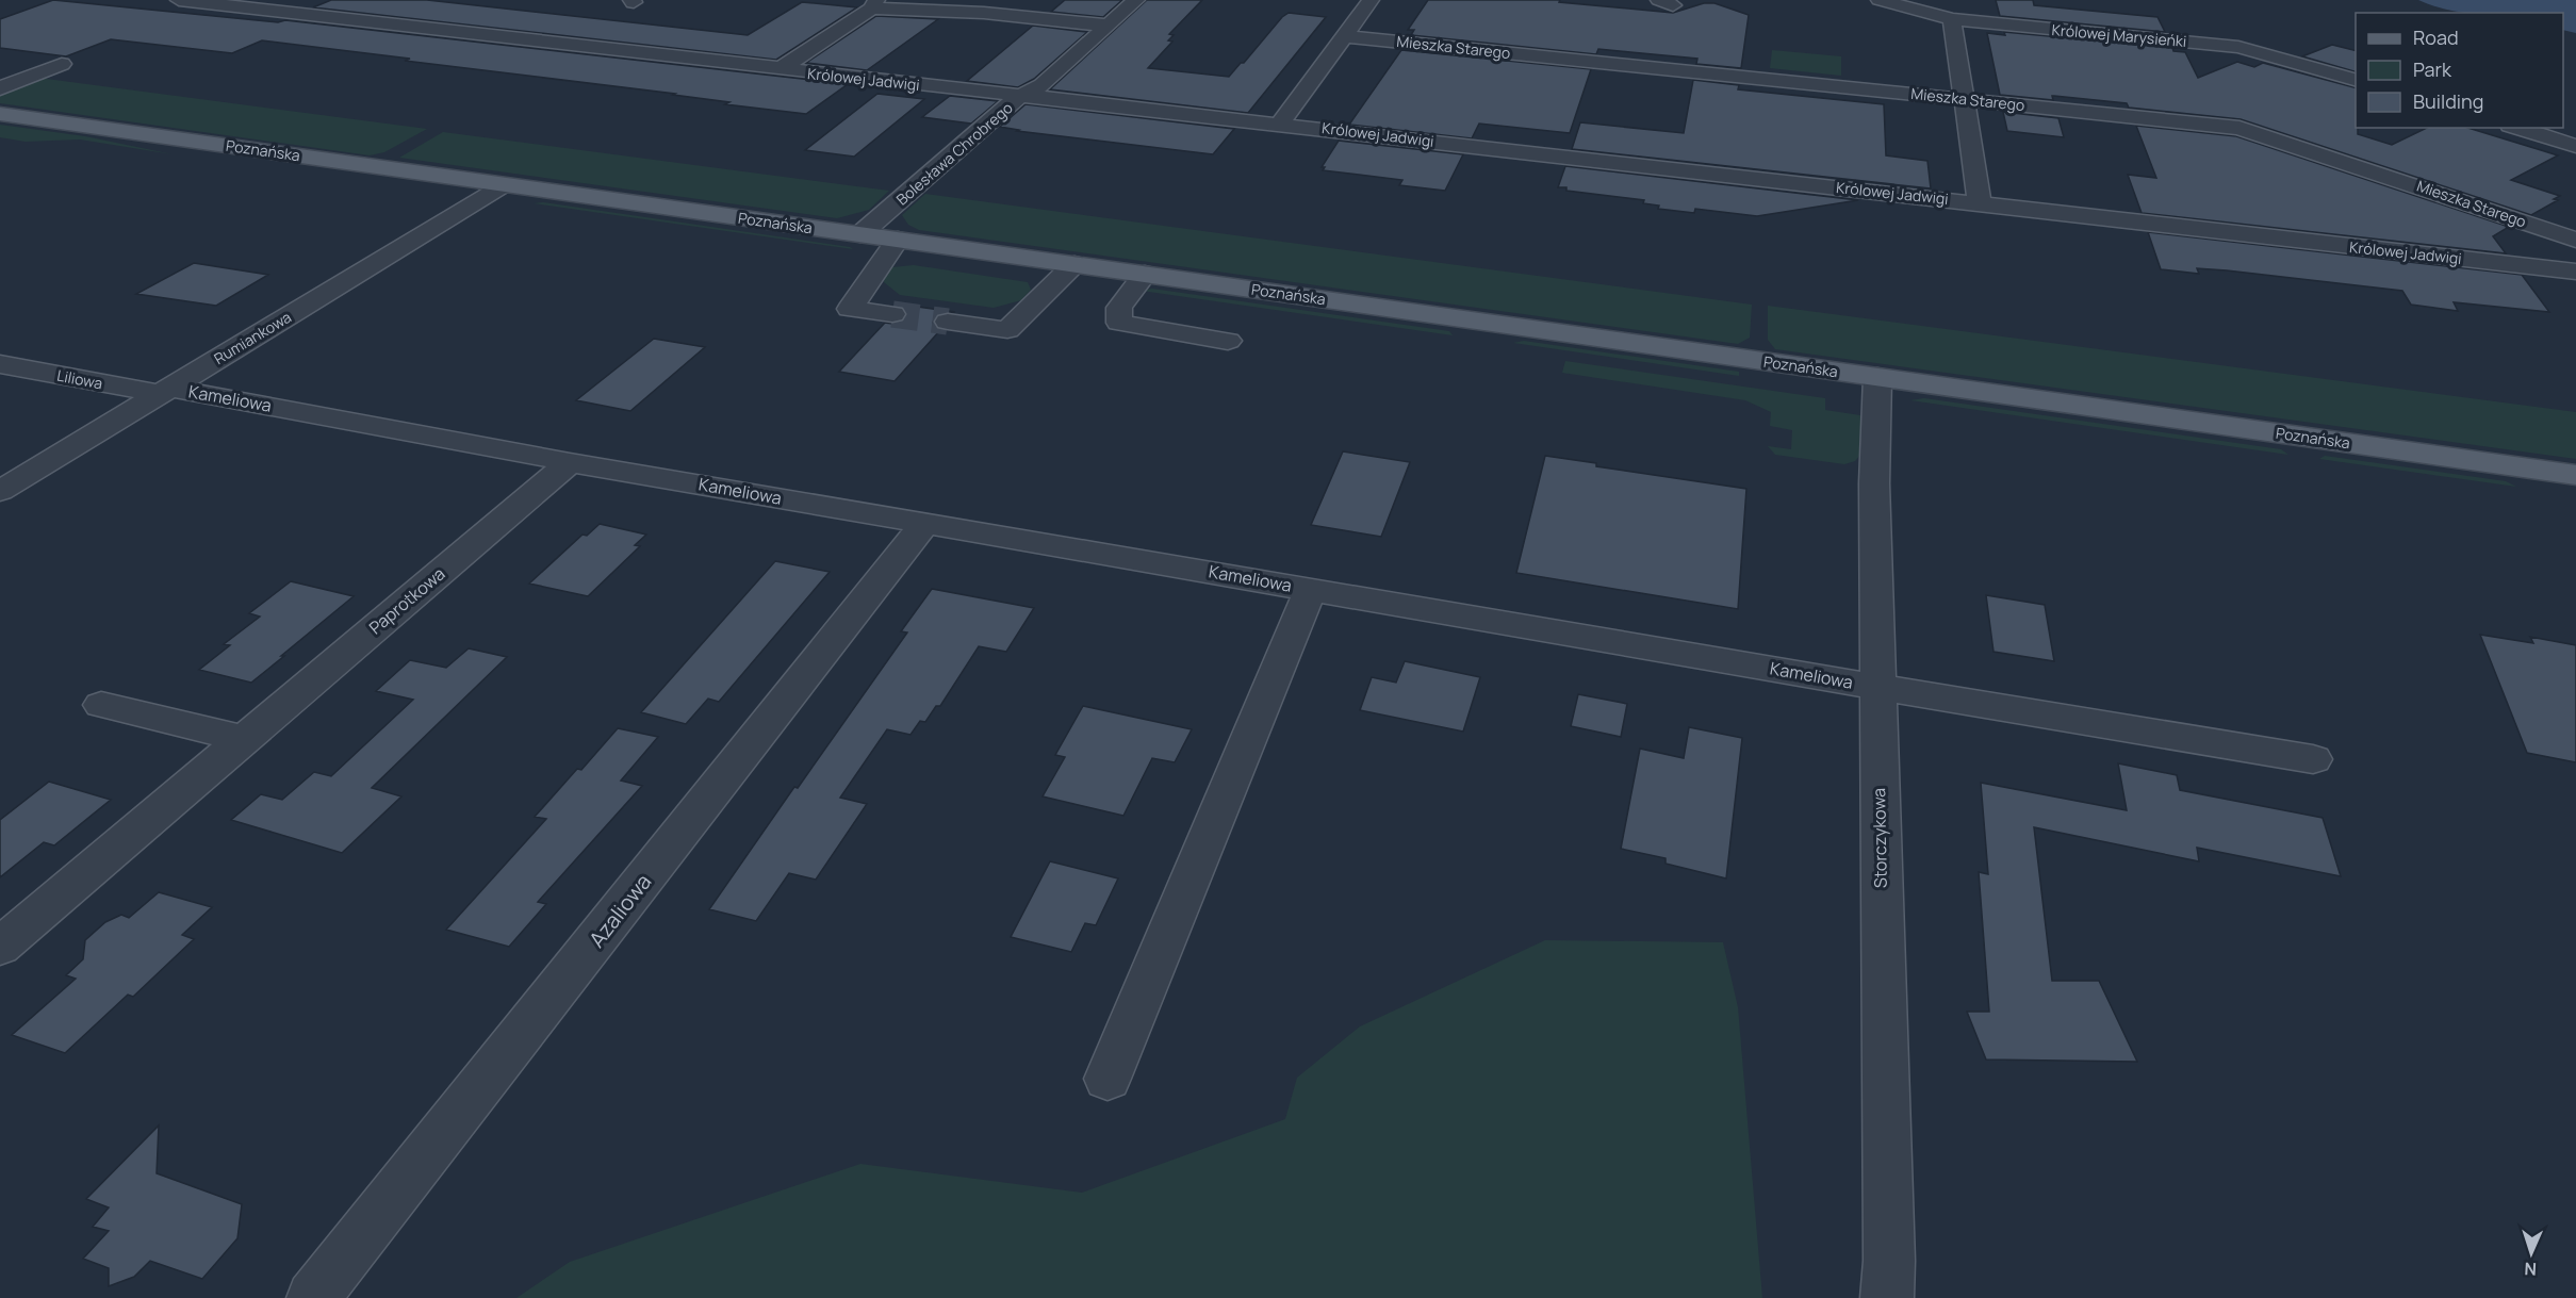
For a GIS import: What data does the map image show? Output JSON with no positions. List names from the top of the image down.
{
  "streets": {
    "main road": ["Poznańska"],
    "street": [
      "Królowej Marysieńki",
      "Mieszka Starego",
      "Królowej Jadwigi",
      "Bolesława Chrobrego",
      "Rumiankowa",
      "Liliowa",
      "Kameliowa",
      "Paprotkowa",
      "Storczykowa",
      "Azaliowa"
    ]
  },
  "crossings": [
    ["Królowej Jadwigi", "Bolesława Chrobrego"],
    ["Poznańska", "Bolesława Chrobrego"],
    ["Poznańska", "Rumiankowa"],
    ["Poznańska", "Storczykowa"],
    ["Rumiankowa", "Liliowa"],
    ["Rumiankowa", "Kameliowa"],
    ["Liliowa", "Kameliowa"],
    ["Kameliowa", "Paprotkowa"],
    ["Kameliowa", "Storczykowa"],
    ["Kameliowa", "Azaliowa"]
  ],
  "legend": ["Road", "Park", "Building"],
  "north": "bottom"
}
